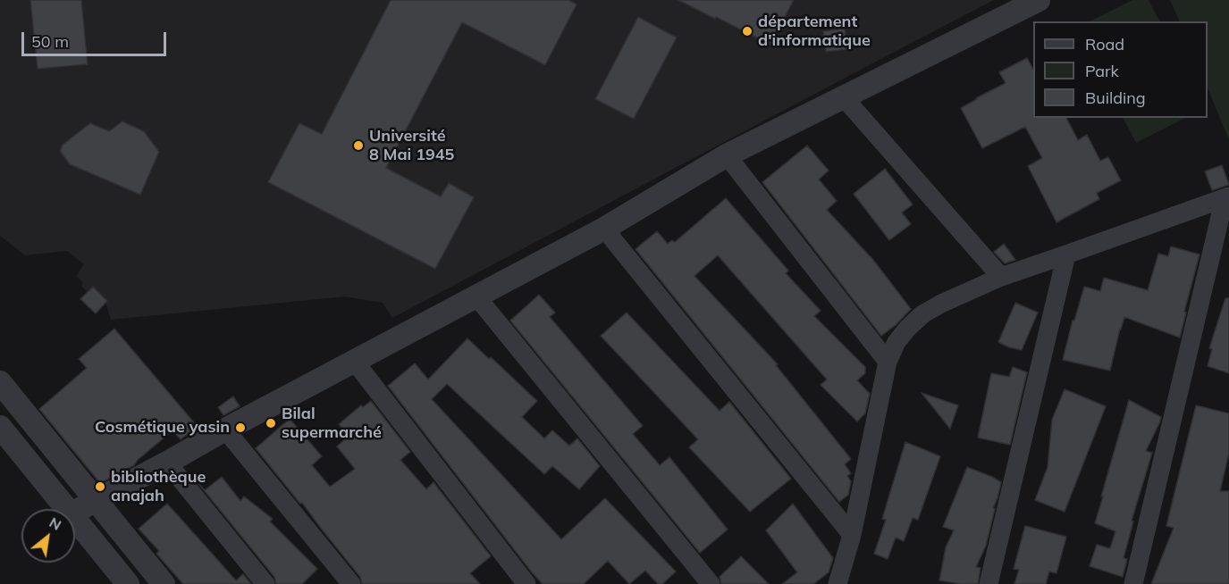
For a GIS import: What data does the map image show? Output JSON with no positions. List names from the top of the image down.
{
  "places": [
    "département d'informatique",
    "Université 8 Mai 1945",
    "Bilal supermarché",
    "Cosmétique yasin",
    "bibliothèque anajah"
  ],
  "legend": ["Road", "Park", "Building"],
  "scale_bar": "50 m",
  "north": "top right"
}
